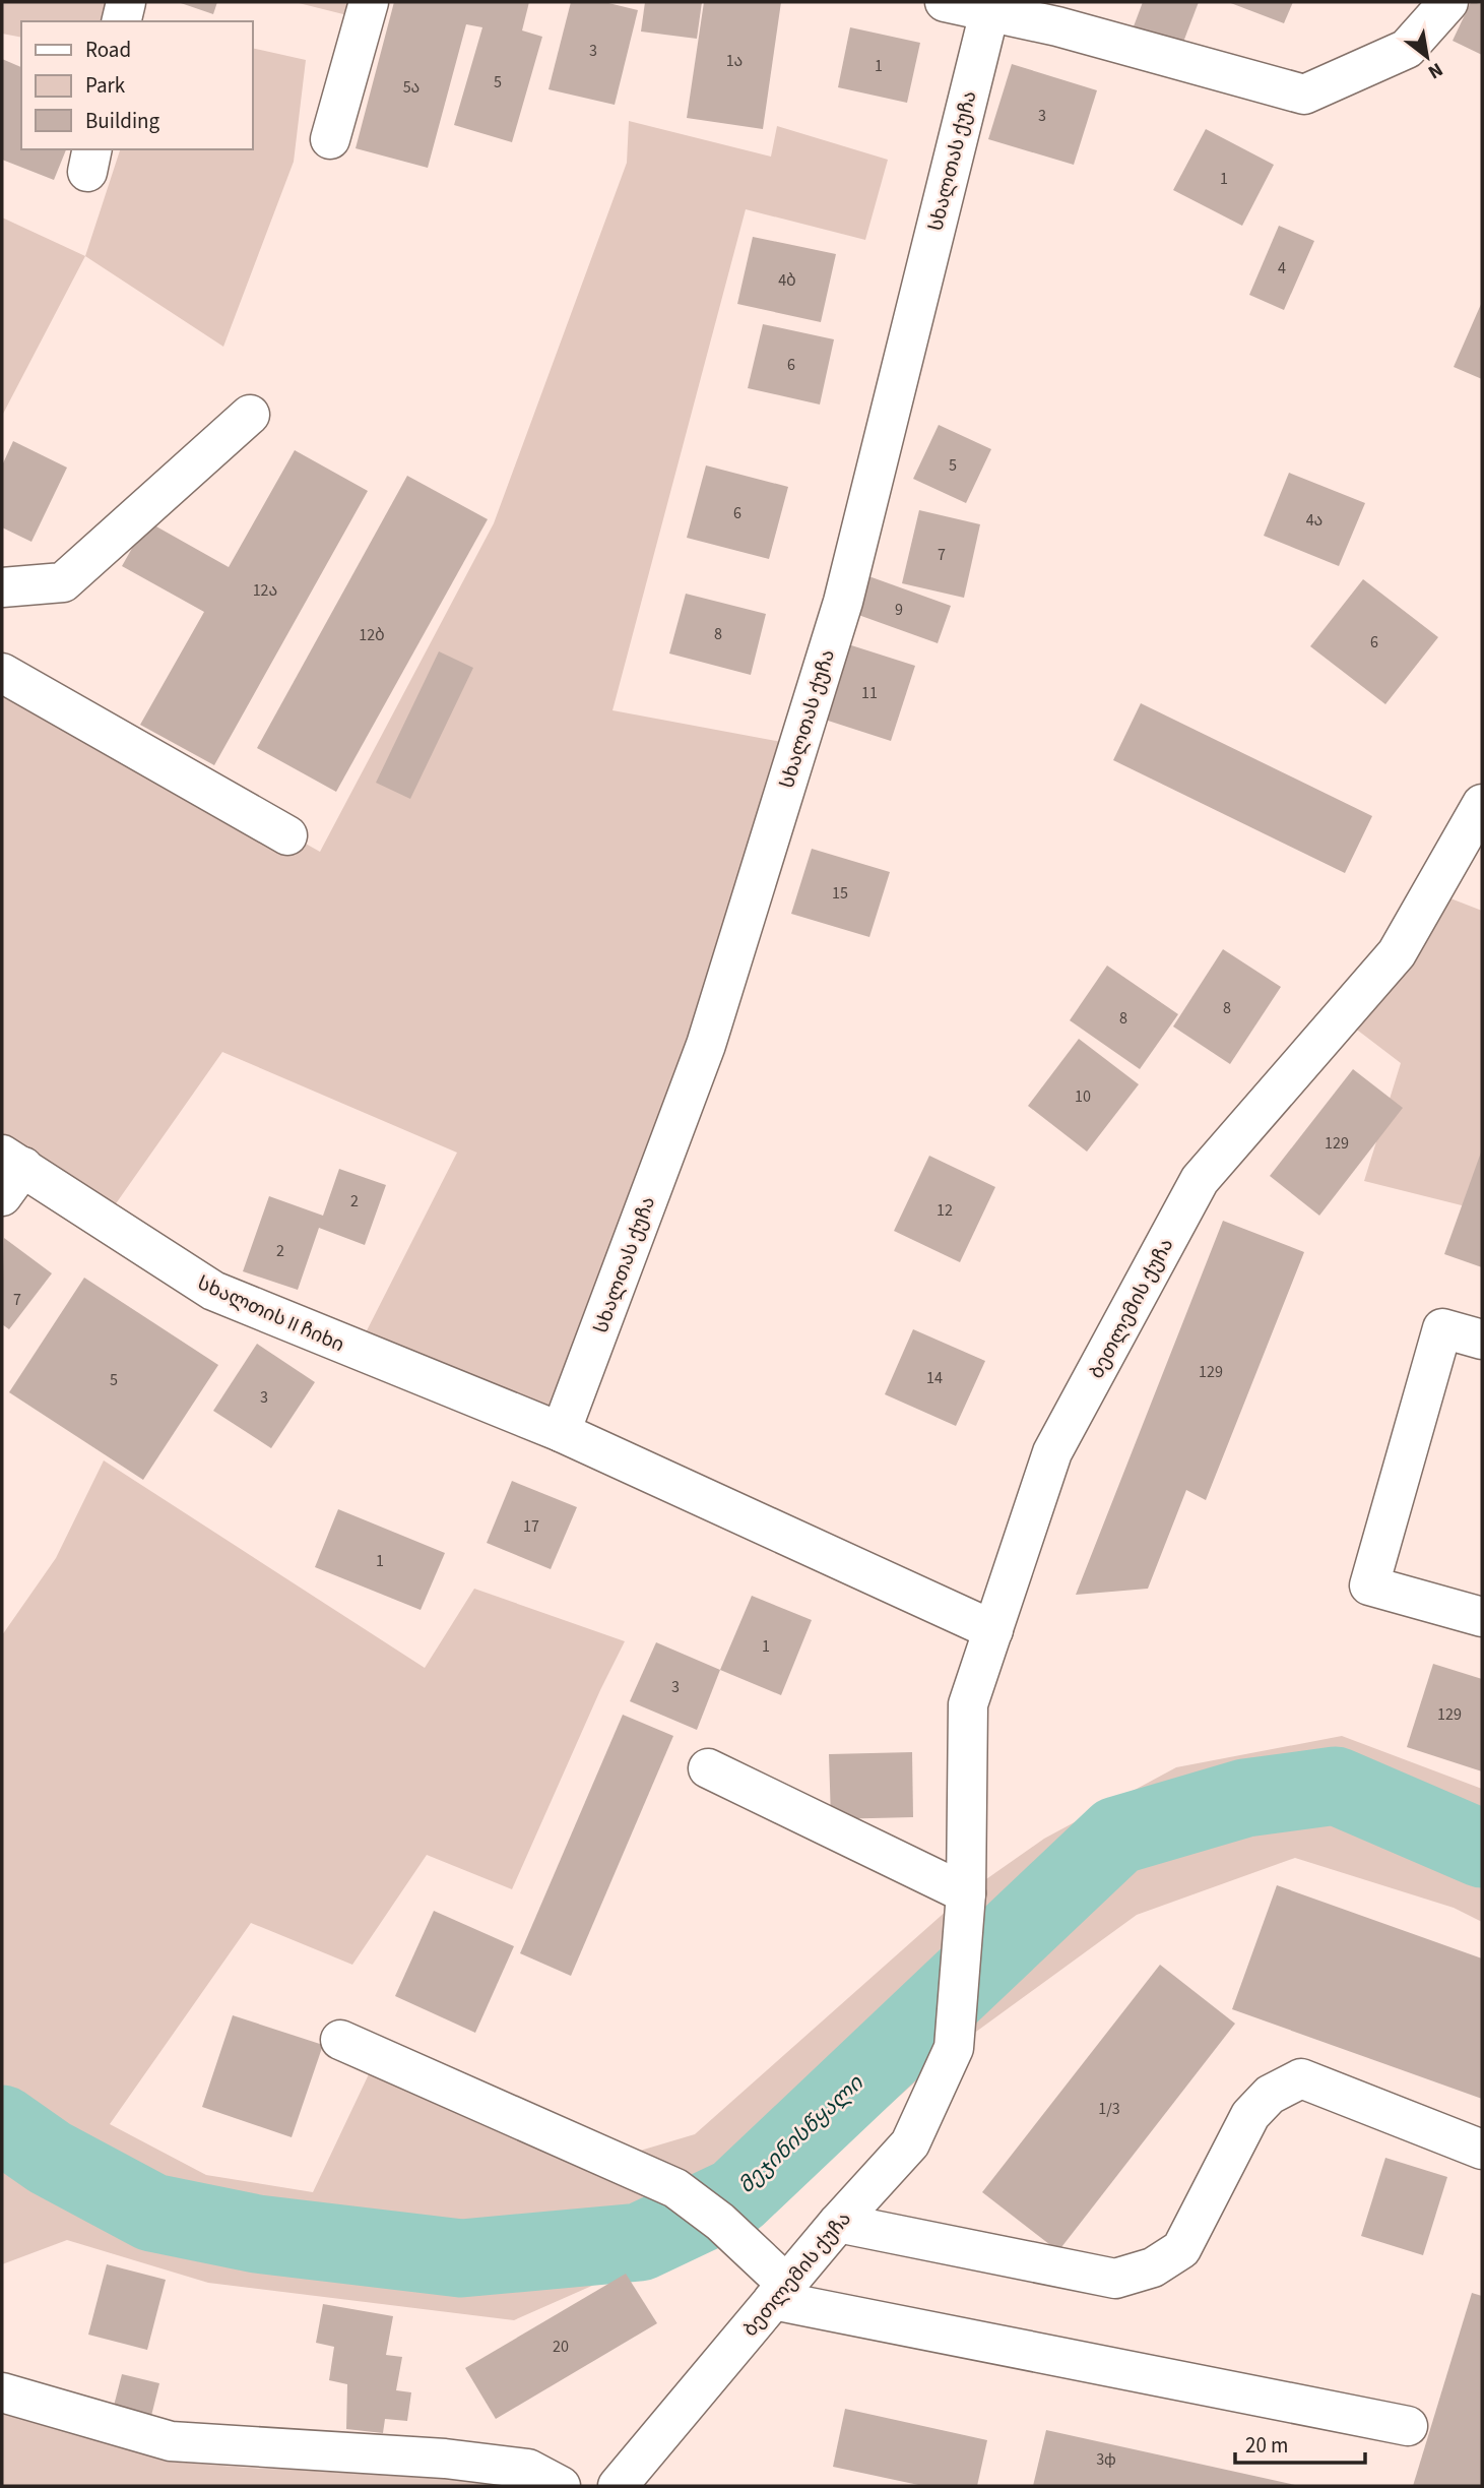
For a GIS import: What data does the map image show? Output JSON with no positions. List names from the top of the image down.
{
  "streets": {
    "street": ["სხალთას ქუჩა", "ბეთლემის ქუჩა", "სხალთის II ჩიხი"]
  },
  "crossings": [
    ["სხალთას ქუჩა", "სხალთის II ჩიხი"]
  ],
  "water": ["მეჯინისწყალი"],
  "house_numbers": [
    "3",
    "1ა",
    "1",
    "5",
    "5ა",
    "3",
    "1",
    "4",
    "4ბ",
    "6",
    "5",
    "6",
    "4ა",
    "7",
    "12ა",
    "9",
    "8",
    "12ბ",
    "6",
    "11",
    "15",
    "8",
    "8",
    "10",
    "129",
    "2",
    "12",
    "2",
    "7",
    "129",
    "14",
    "5",
    "3",
    "17",
    "1",
    "1",
    "3",
    "129",
    "1/3",
    "20",
    "3ф"
  ],
  "legend": ["Road", "Park", "Building"],
  "scale_bar": "20 m",
  "north": "bottom right"
}
